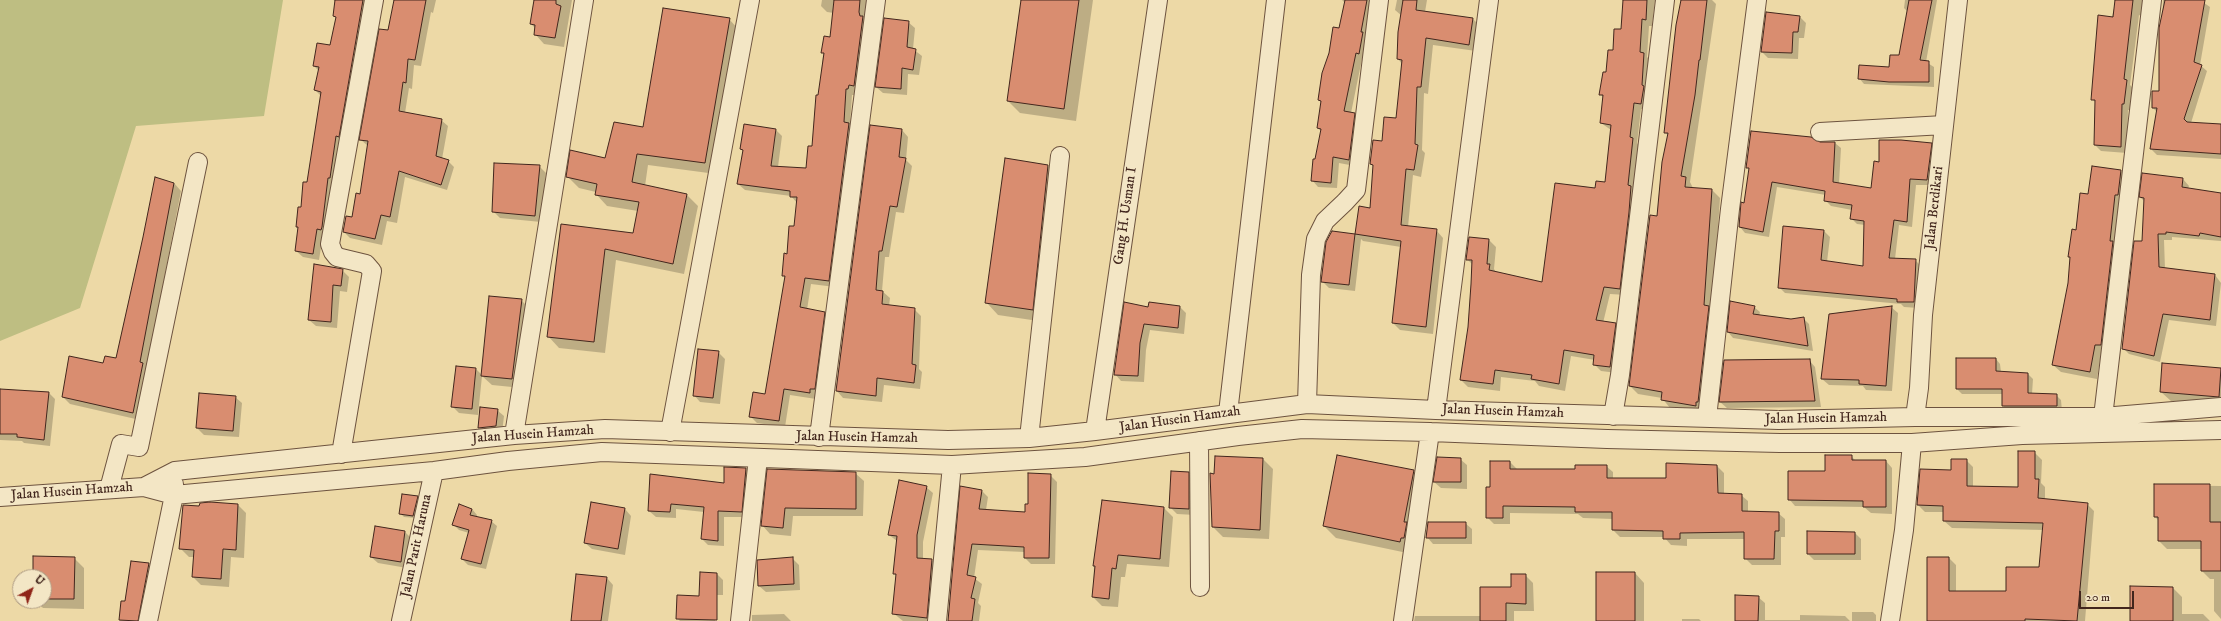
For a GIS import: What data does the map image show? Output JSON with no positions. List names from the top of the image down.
{
  "streets": {
    "street": [
      "Jalan Berdikari",
      "Gang H. Usman I",
      "Jalan Husein Hamzah",
      "Jalan Parit Haruna"
    ]
  },
  "crossings": [
    ["Jalan Berdikari", "Jalan Husein Hamzah"],
    ["Gang H. Usman I", "Jalan Husein Hamzah"],
    ["Jalan Husein Hamzah", "Jalan Parit Haruna"]
  ],
  "scale_bar": "20 m",
  "north": "top right"
}
